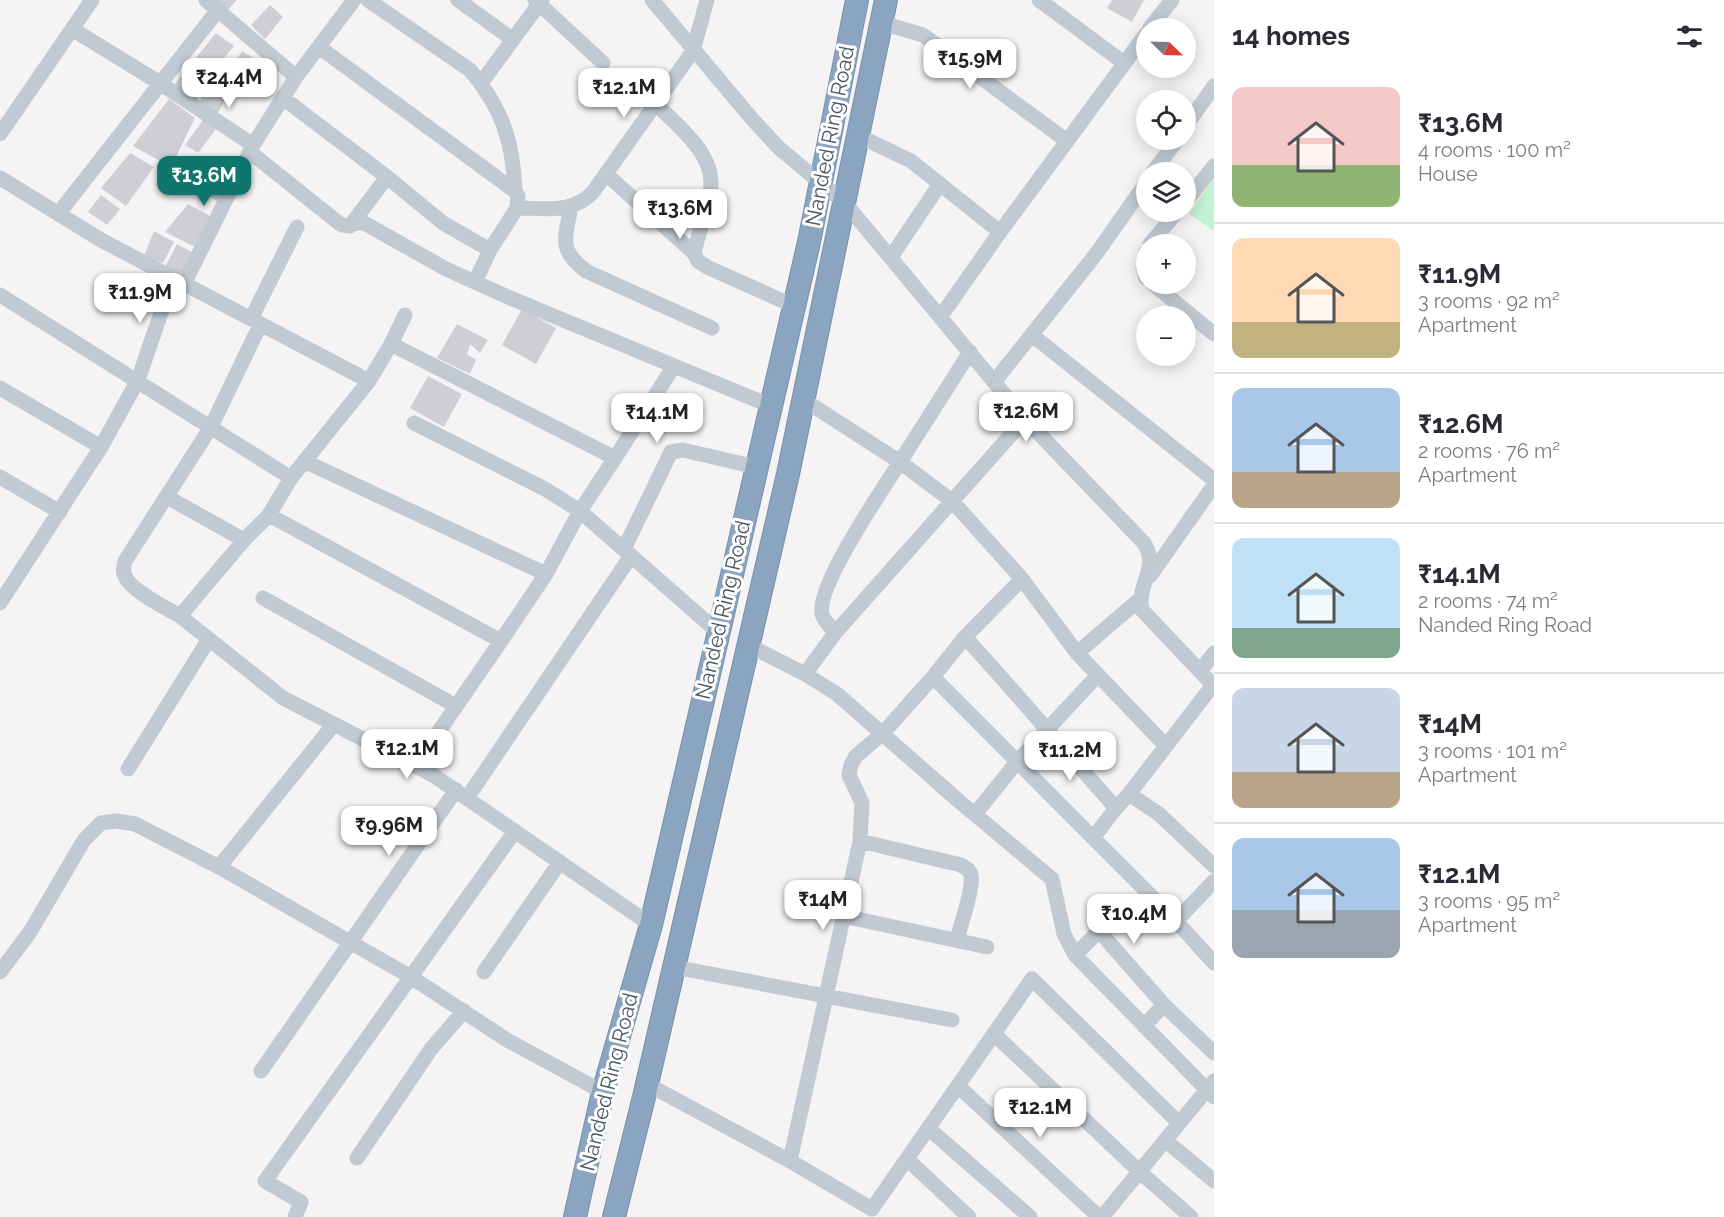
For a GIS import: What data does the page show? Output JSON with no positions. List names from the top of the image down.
{
  "streets": {
    "highway": ["Nanded Ring Road"]
  },
  "north": "bottom right",
  "page": {
    "heading": "14 homes",
    "map_buttons": ["+", "−"],
    "price": [
      "₹15.9M",
      "₹24.4M",
      "₹12.1M",
      "₹13.6M",
      "₹13.6M",
      "₹11.9M",
      "₹12.6M",
      "₹14.1M",
      "₹12.1M",
      "₹11.2M",
      "₹9.96M",
      "₹14M",
      "₹10.4M",
      "₹12.1M"
    ],
    "list": [
      {
        "name": "₹13.6M",
        "note": "4 rooms · 100 m² · House"
      },
      {
        "name": "₹11.9M",
        "note": "3 rooms · 92 m² · Apartment"
      },
      {
        "name": "₹12.6M",
        "note": "2 rooms · 76 m² · Apartment"
      },
      {
        "name": "₹14.1M",
        "note": "2 rooms · 74 m² · Nanded Ring Road"
      },
      {
        "name": "₹14M",
        "note": "3 rooms · 101 m² · Apartment"
      },
      {
        "name": "₹12.1M",
        "note": "3 rooms · 95 m² · Apartment"
      }
    ]
  }
}
